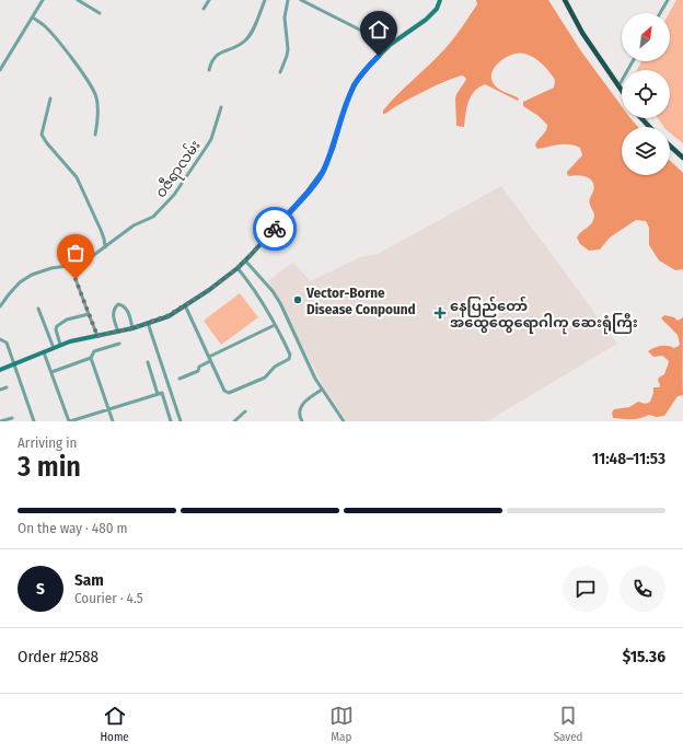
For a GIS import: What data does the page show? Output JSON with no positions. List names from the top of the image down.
{
  "streets": {
    "street": ["ဝဇီရာလမ်း"]
  },
  "places": {
    "other": ["Vector-Borne Disease Conpound"],
    "health": ["နေပြည်တော် အထွေထွေရောဂါကု ဆေးရုံကြီး"]
  },
  "north": "top right",
  "page": {
    "heading": ["3 min", "Arriving in", "11:48–11:53"],
    "panel": [
      "Sam",
      "Courier · 4.5",
      "Order #2588",
      "$15.36"
    ],
    "bar": "On the way · 480 m",
    "round": "S",
    "tabs": ["Home", "Map", "Saved"]
  }
}
